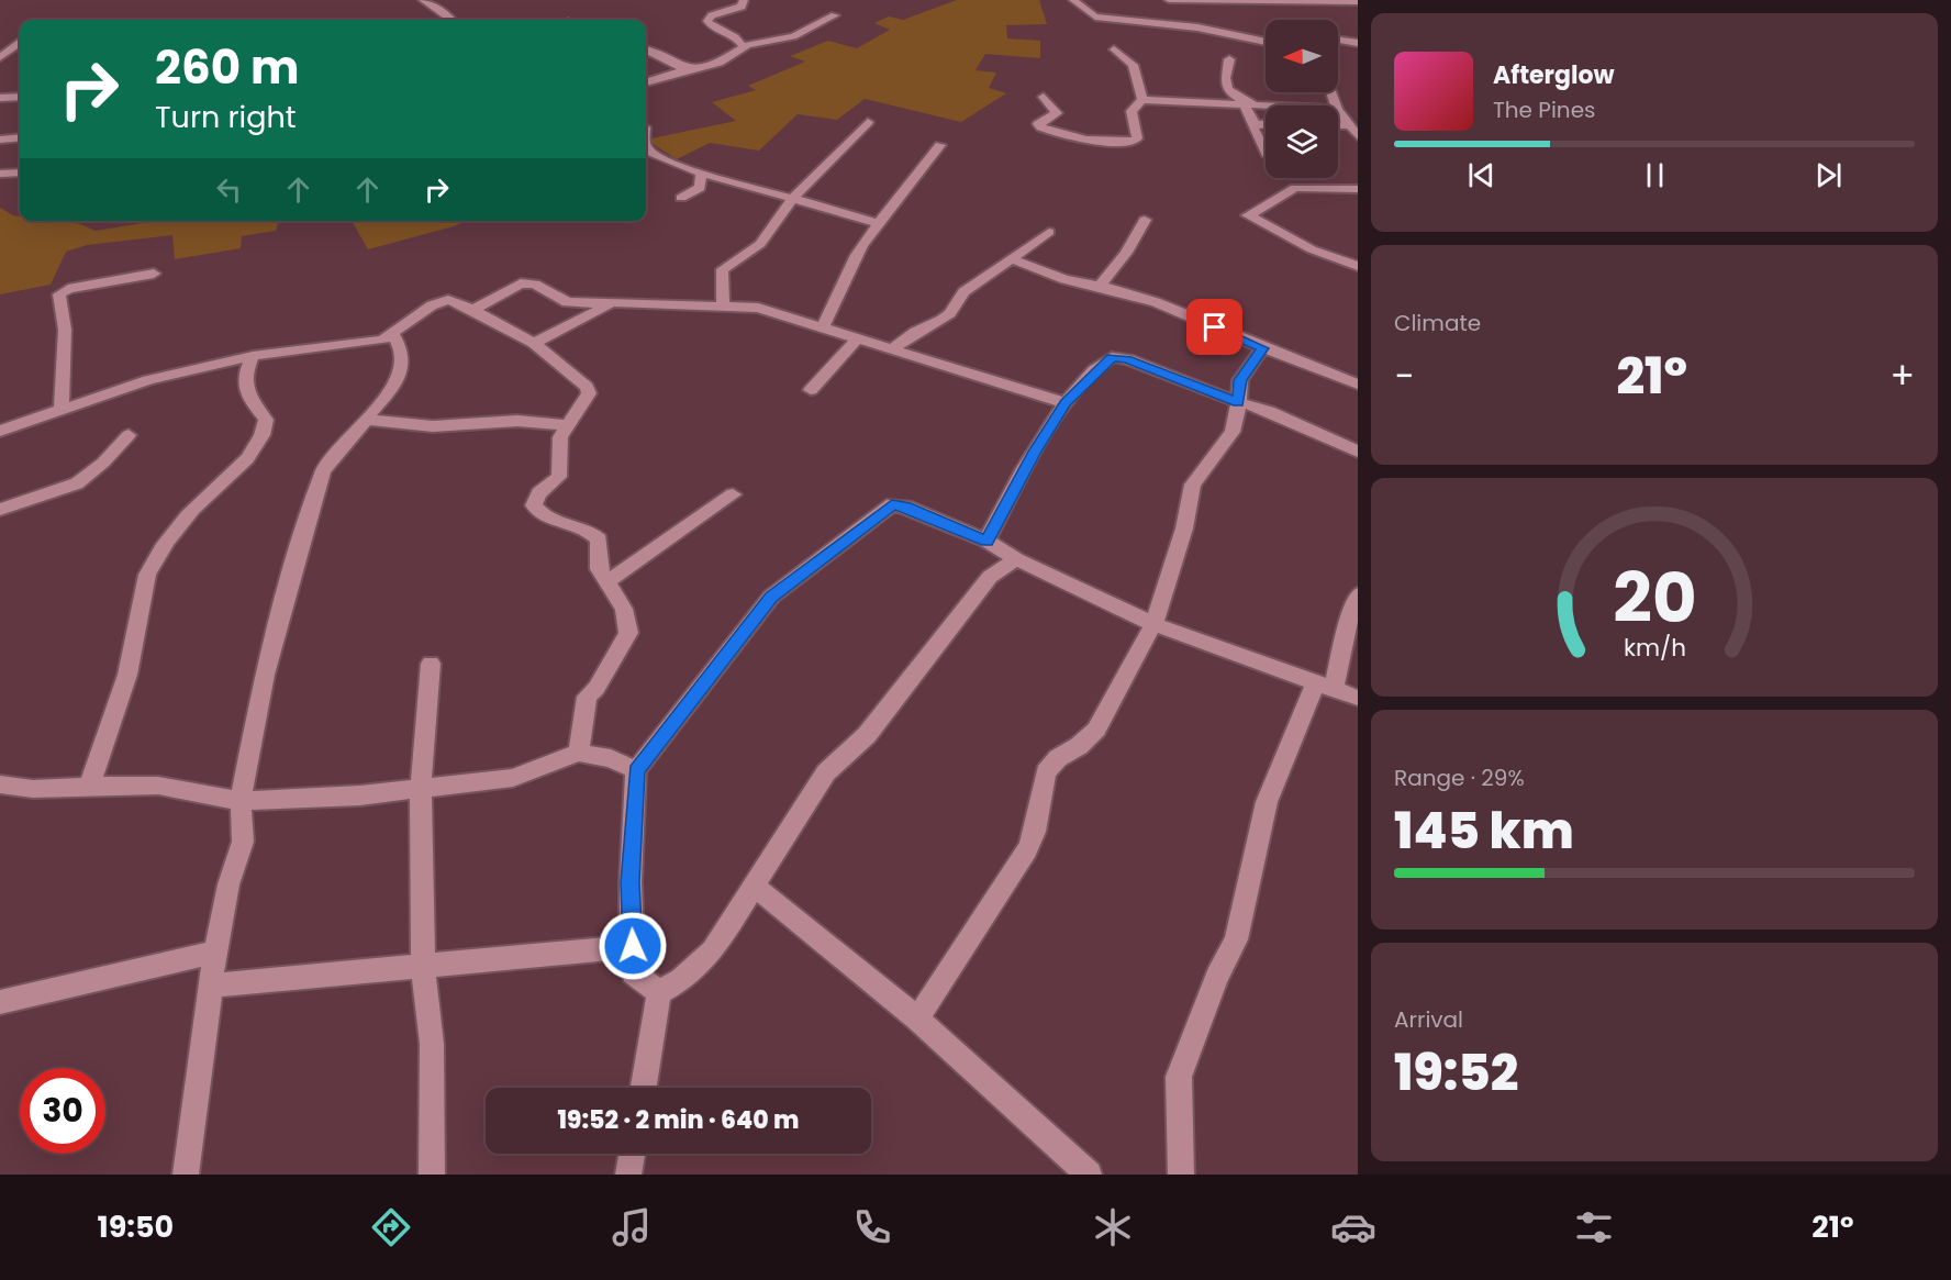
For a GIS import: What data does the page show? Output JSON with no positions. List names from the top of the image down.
{
  "north": "left",
  "page": {
    "turn": ["260 m", "Turn right"],
    "song": ["Afterglow", "The Pines"],
    "tile": [
      "Climate",
      ["Range · 29%", "145 km"],
      ["Arrival", "19:52"]
    ],
    "heat": ["−", "21°", "+"],
    "limit": "30",
    "trip": "19:52 · 2 min · 640 m",
    "tabs": ["19:50", "21°"],
    "gauge": ["20", "km/h"]
  }
}
